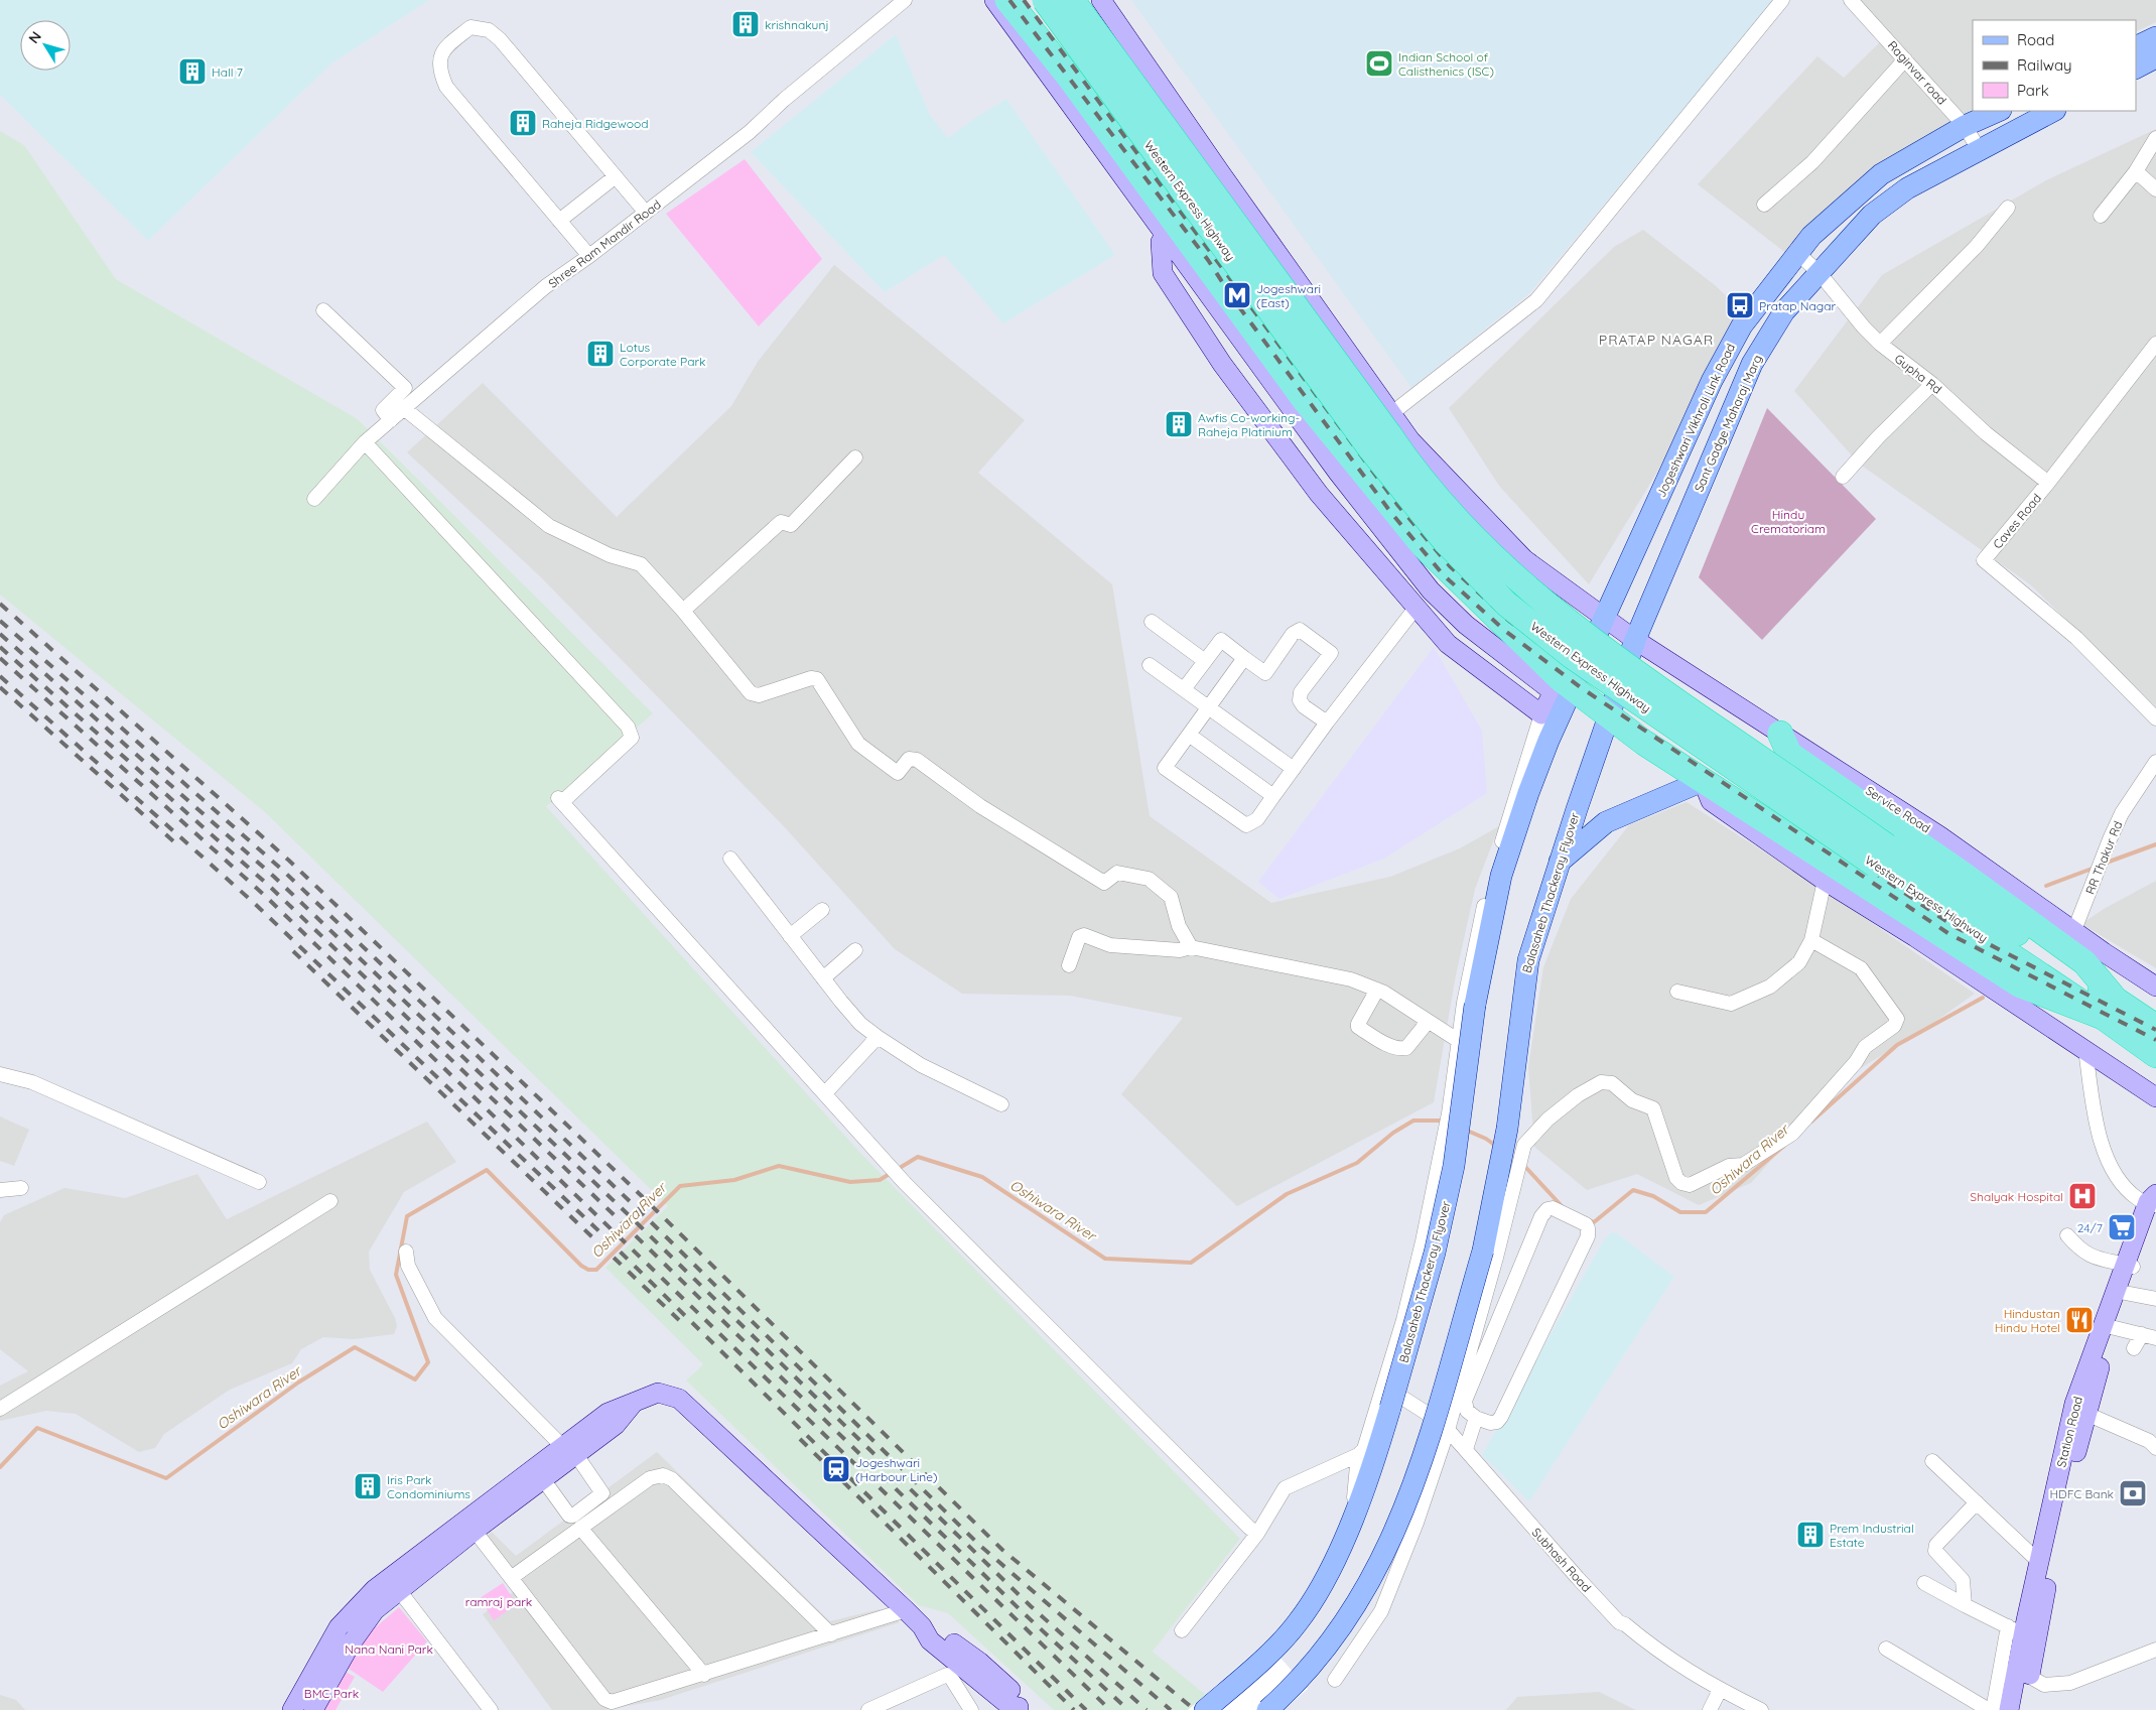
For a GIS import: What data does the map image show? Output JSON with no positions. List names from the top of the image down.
{
  "streets": {
    "highway": ["Western Express Highway"],
    "main road": ["Jogeshwari Vikhroli Link Road", "Sant Gadge Maharaj Marg", "Balasaheb Thackeray Flyover"],
    "street": [
      "Raginvar road",
      "Shree Ram Mandir Road",
      "Gupha Rd",
      "Caves Road",
      "Service Road",
      "RR Thakur Rd",
      "Station Road",
      "Subhash Road"
    ]
  },
  "crossings": [
    ["Raginvar road", "Jogeshwari Vikhroli Link Road"],
    ["Raginvar road", "Sant Gadge Maharaj Marg"],
    ["Gupha Rd", "Jogeshwari Vikhroli Link Road"],
    ["Gupha Rd", "Sant Gadge Maharaj Marg"],
    ["Gupha Rd", "Caves Road"],
    ["Jogeshwari Vikhroli Link Road", "Service Road"],
    ["Jogeshwari Vikhroli Link Road", "Balasaheb Thackeray Flyover"],
    ["Sant Gadge Maharaj Marg", "Service Road"],
    ["Sant Gadge Maharaj Marg", "Balasaheb Thackeray Flyover"],
    ["Service Road", "RR Thakur Rd"]
  ],
  "districts": ["PRATAP NAGAR"],
  "water": ["Oshiwara River"],
  "parks": [
    "Hindu Crematoriam",
    "ramraj park",
    "Nana Nani Park",
    "BMC Park"
  ],
  "places": {
    "building": [
      "krishnakunj",
      "Hall 7",
      "Raheja Ridgewood",
      "Lotus Corporate Park",
      "Awfis Co-working- Raheja Platinium",
      "Iris Park Condominiums",
      "Prem Industrial Estate"
    ],
    "sports": ["Indian School of Calisthenics (ISC)"],
    "metro station": ["Jogeshwari (East)"],
    "bus stop": ["Pratap Nagar"],
    "hospital": ["Shalyak Hospital"],
    "supermarket": ["24/7"],
    "restaurant": ["Hindustan Hindu Hotel"],
    "station": ["Jogeshwari (Harbour Line)"],
    "bank": ["HDFC Bank"]
  },
  "legend": ["Road", "Railway", "Park"],
  "north": "top left"
}
